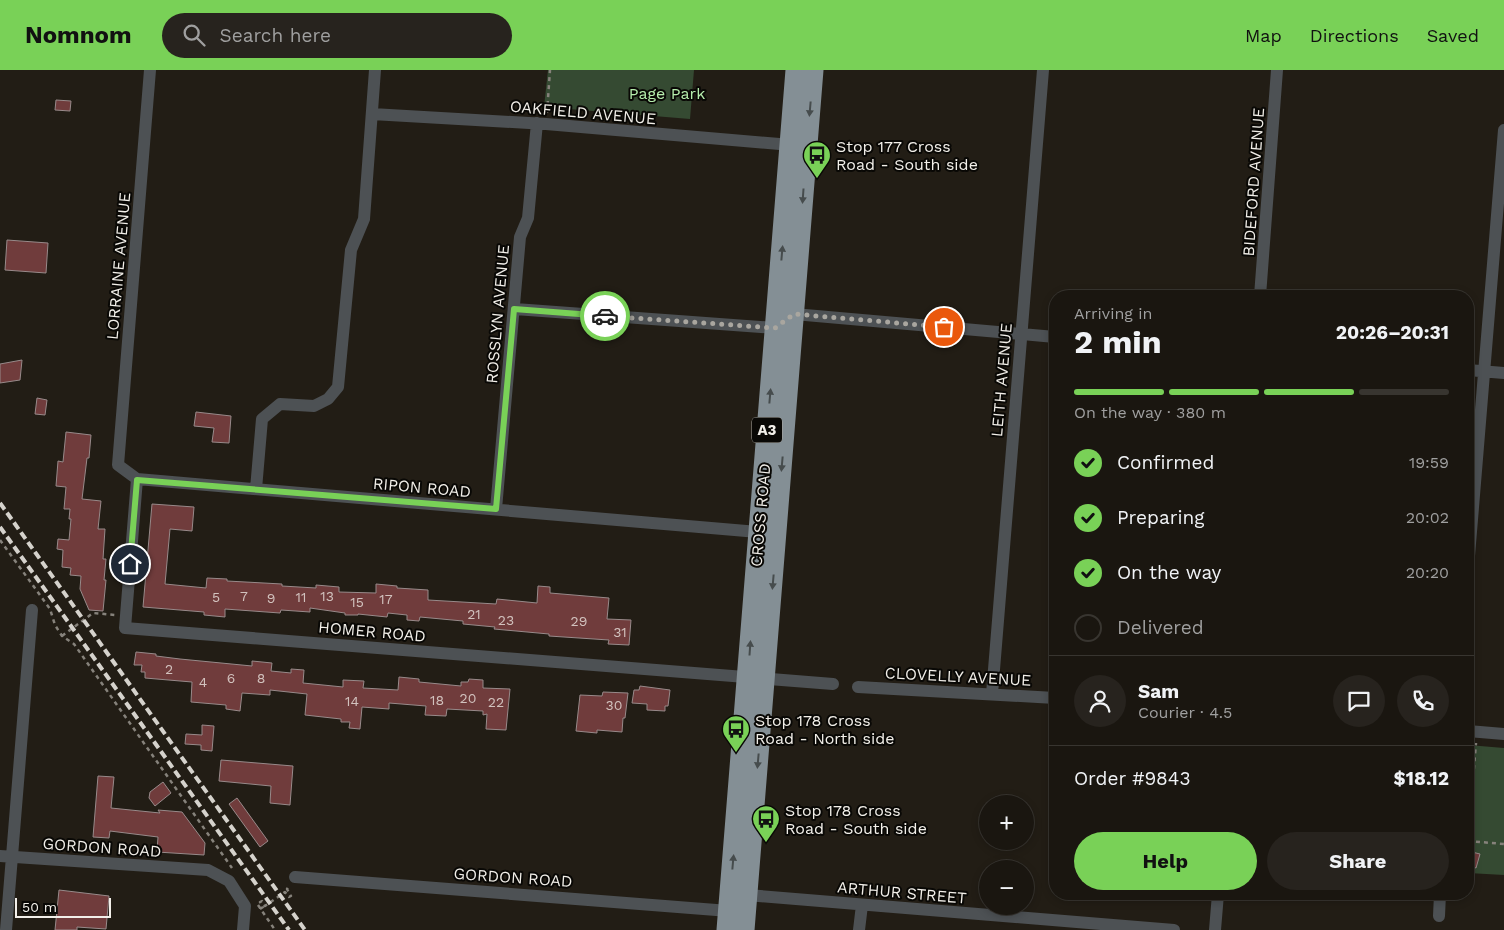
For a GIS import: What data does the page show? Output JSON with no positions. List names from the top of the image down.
{
  "streets": {
    "highway": ["A3", "CROSS ROAD"],
    "street": [
      "OAKFIELD AVENUE",
      "BIDEFORD AVENUE",
      "LORRAINE AVENUE",
      "ROSSLYN AVENUE",
      "LEITH AVENUE",
      "RIPON ROAD",
      "HOMER ROAD",
      "CLOVELLY AVENUE",
      "GORDON ROAD",
      "ARTHUR STREET"
    ]
  },
  "crossings": [
    ["OAKFIELD AVENUE", "ROSSLYN AVENUE"],
    ["OAKFIELD AVENUE", "CROSS ROAD"],
    ["LORRAINE AVENUE", "RIPON ROAD"],
    ["ROSSLYN AVENUE", "RIPON ROAD"],
    ["LEITH AVENUE", "CLOVELLY AVENUE"],
    ["RIPON ROAD", "CROSS ROAD"],
    ["CROSS ROAD", "HOMER ROAD"],
    ["CROSS ROAD", "GORDON ROAD"],
    ["CROSS ROAD", "ARTHUR STREET"]
  ],
  "parks": ["Page Park"],
  "places": {
    "bus stop": ["Stop 177 Cross Road - South side", "Stop 178 Cross Road - North side", "Stop 178 Cross Road - South side"]
  },
  "house_numbers": [
    "7",
    "13",
    "5",
    "11",
    "9",
    "17",
    "15",
    "21",
    "23",
    "29",
    "31",
    "2",
    "6",
    "8",
    "4",
    "20",
    "18",
    "14",
    "22",
    "30"
  ],
  "scale_bar": "50 m",
  "page": {
    "header": "Nomnom",
    "search": "Search here",
    "nav": ["Map", "Directions", "Saved"],
    "heading": ["2 min", "Arriving in", "20:26–20:31"],
    "panel": [
      "Sam",
      "Courier · 4.5",
      "Order #9843",
      "$18.12"
    ],
    "bar": "On the way · 380 m",
    "list": [
      ["Confirmed", "19:59"],
      ["Preparing", "20:02"],
      ["On the way", "20:20"],
      "Delivered"
    ],
    "map_buttons": ["+", "−"],
    "buttons": ["Help", "Share"],
    "scale": "50 m"
  }
}
